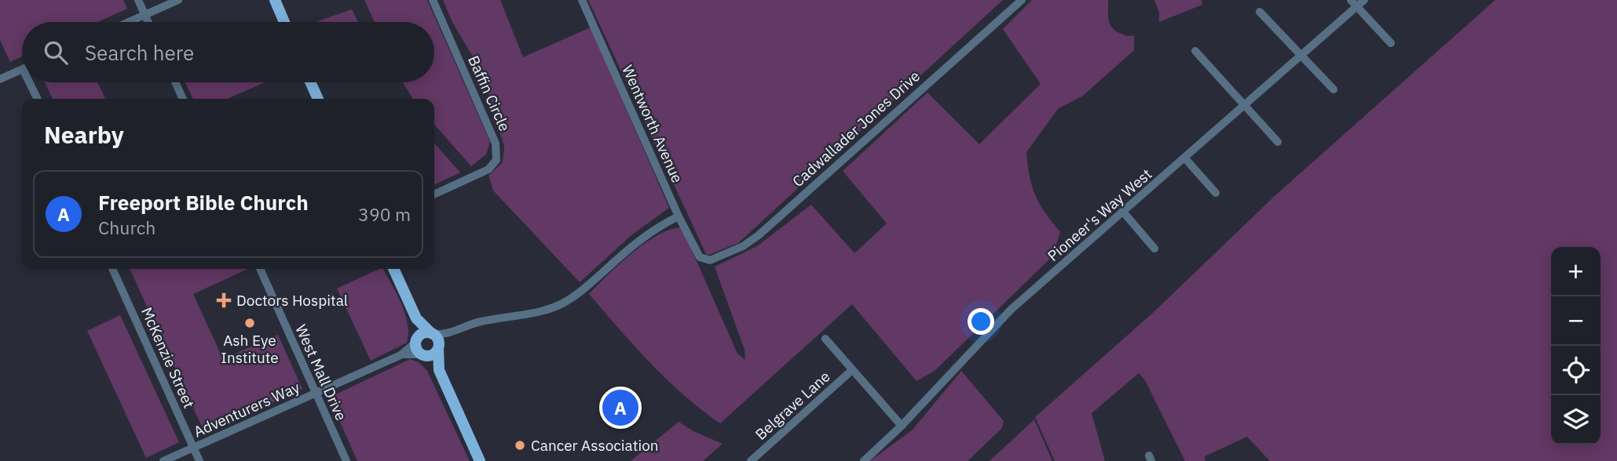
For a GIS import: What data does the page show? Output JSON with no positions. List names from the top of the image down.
{
  "streets": {
    "street": [
      "Baffin Circle",
      "Wentworth Avenue",
      "Cadwallader Jones Drive",
      "Pioneer's Way West",
      "McKenzie Street",
      "West Mall Drive",
      "Belgrave Lane",
      "Adventurers Way"
    ]
  },
  "crossings": [
    ["Wentworth Avenue", "Cadwallader Jones Drive"],
    ["McKenzie Street", "Adventurers Way"],
    ["West Mall Drive", "Adventurers Way"]
  ],
  "places": {
    "health": ["Doctors Hospital"],
    "other": ["Ash Eye Institute", "Cancer Association"]
  },
  "page": {
    "search": "Search here",
    "heading": "Nearby",
    "list": [
      {
        "mark": "A",
        "name": "Freeport Bible Church",
        "note": "Church",
        "value": "390 m"
      }
    ],
    "map_buttons": ["+", "−"],
    "pins": "A"
  }
}
